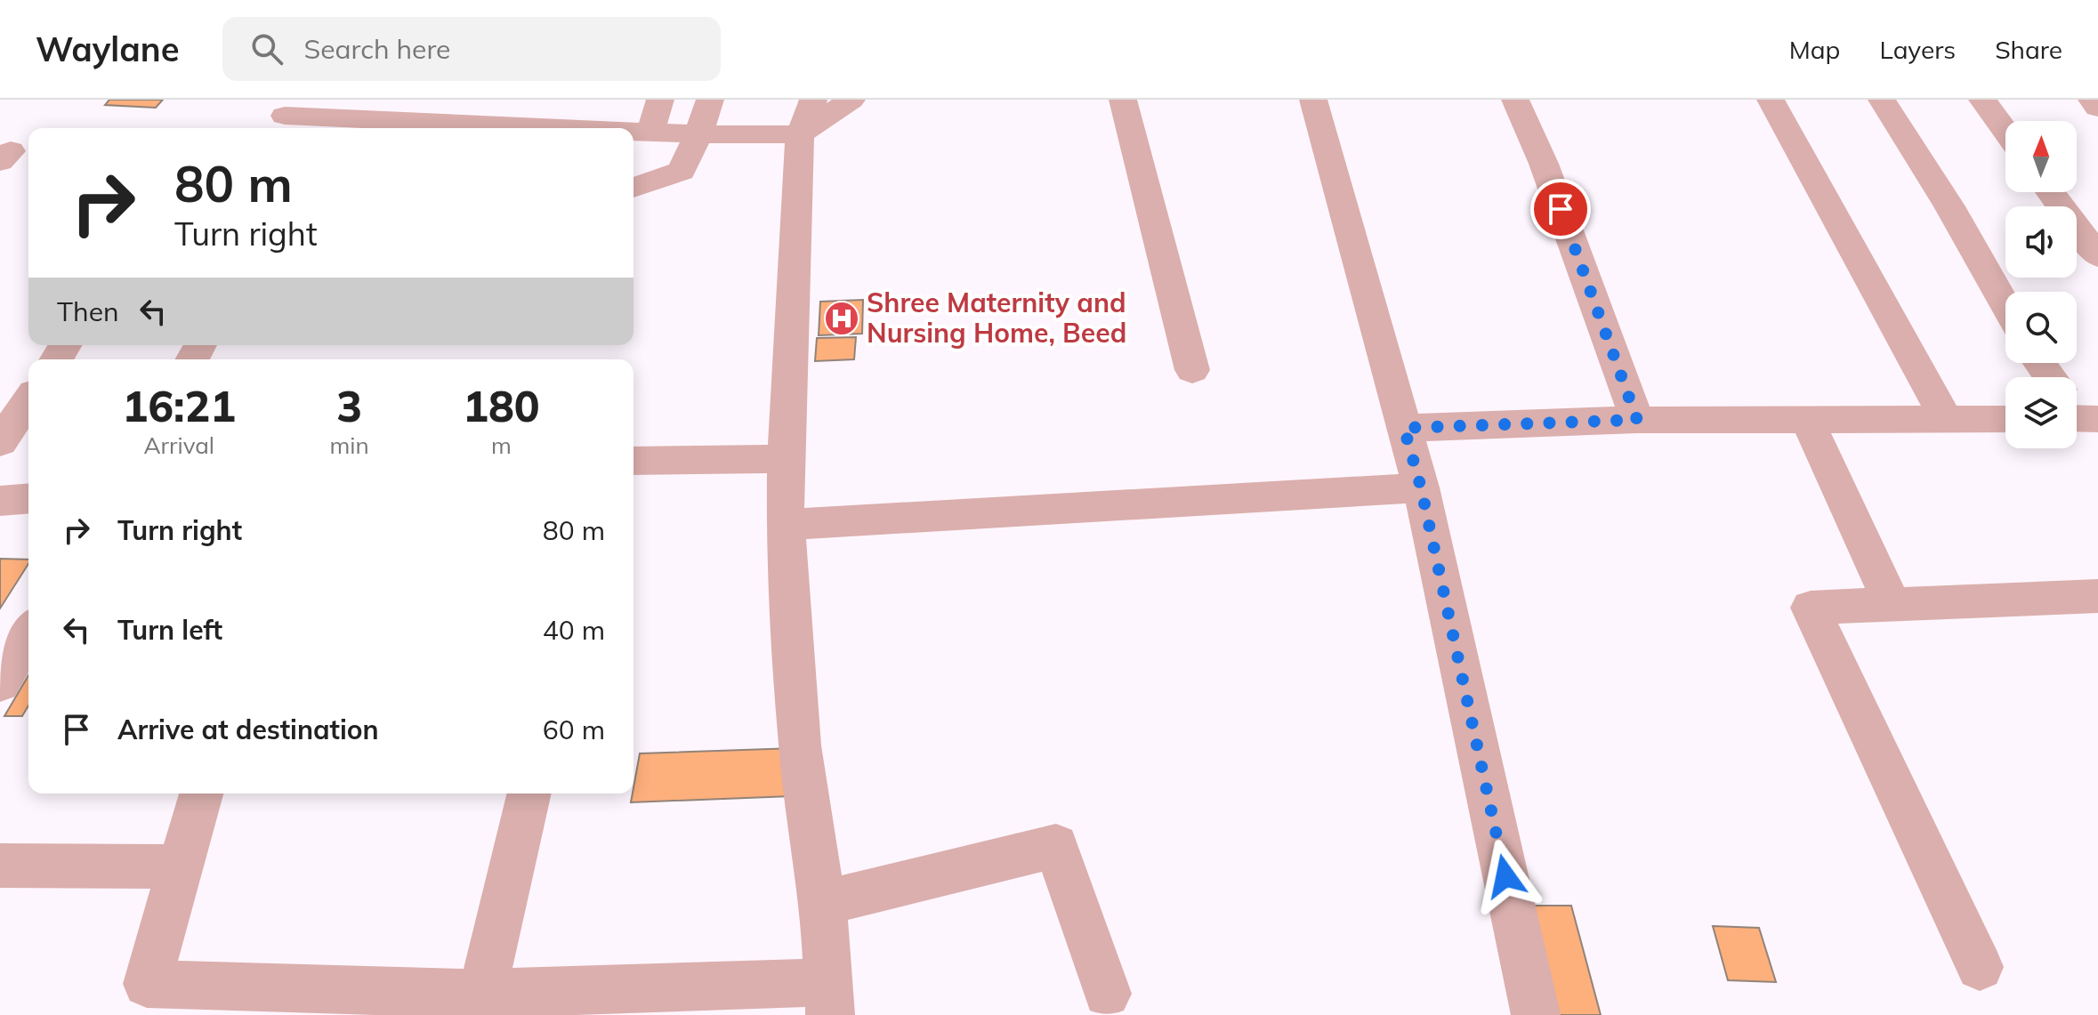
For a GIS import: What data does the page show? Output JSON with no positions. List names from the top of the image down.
{
  "places": {
    "hospital": ["Shree Maternity and Nursing Home, Beed"]
  },
  "north": "top",
  "page": {
    "header": "Waylane",
    "search": "Search here",
    "nav": ["Map", "Layers", "Share"],
    "turn": ["80 m", "Turn right"],
    "then": "Then",
    "eta": [
      "16:21",
      "Arrival",
      "3",
      "min",
      "180",
      "m"
    ],
    "list": [
      {
        "name": "Turn right",
        "value": "80 m"
      },
      {
        "name": "Turn left",
        "value": "40 m"
      },
      {
        "name": "Arrive at destination",
        "value": "60 m"
      }
    ]
  }
}
